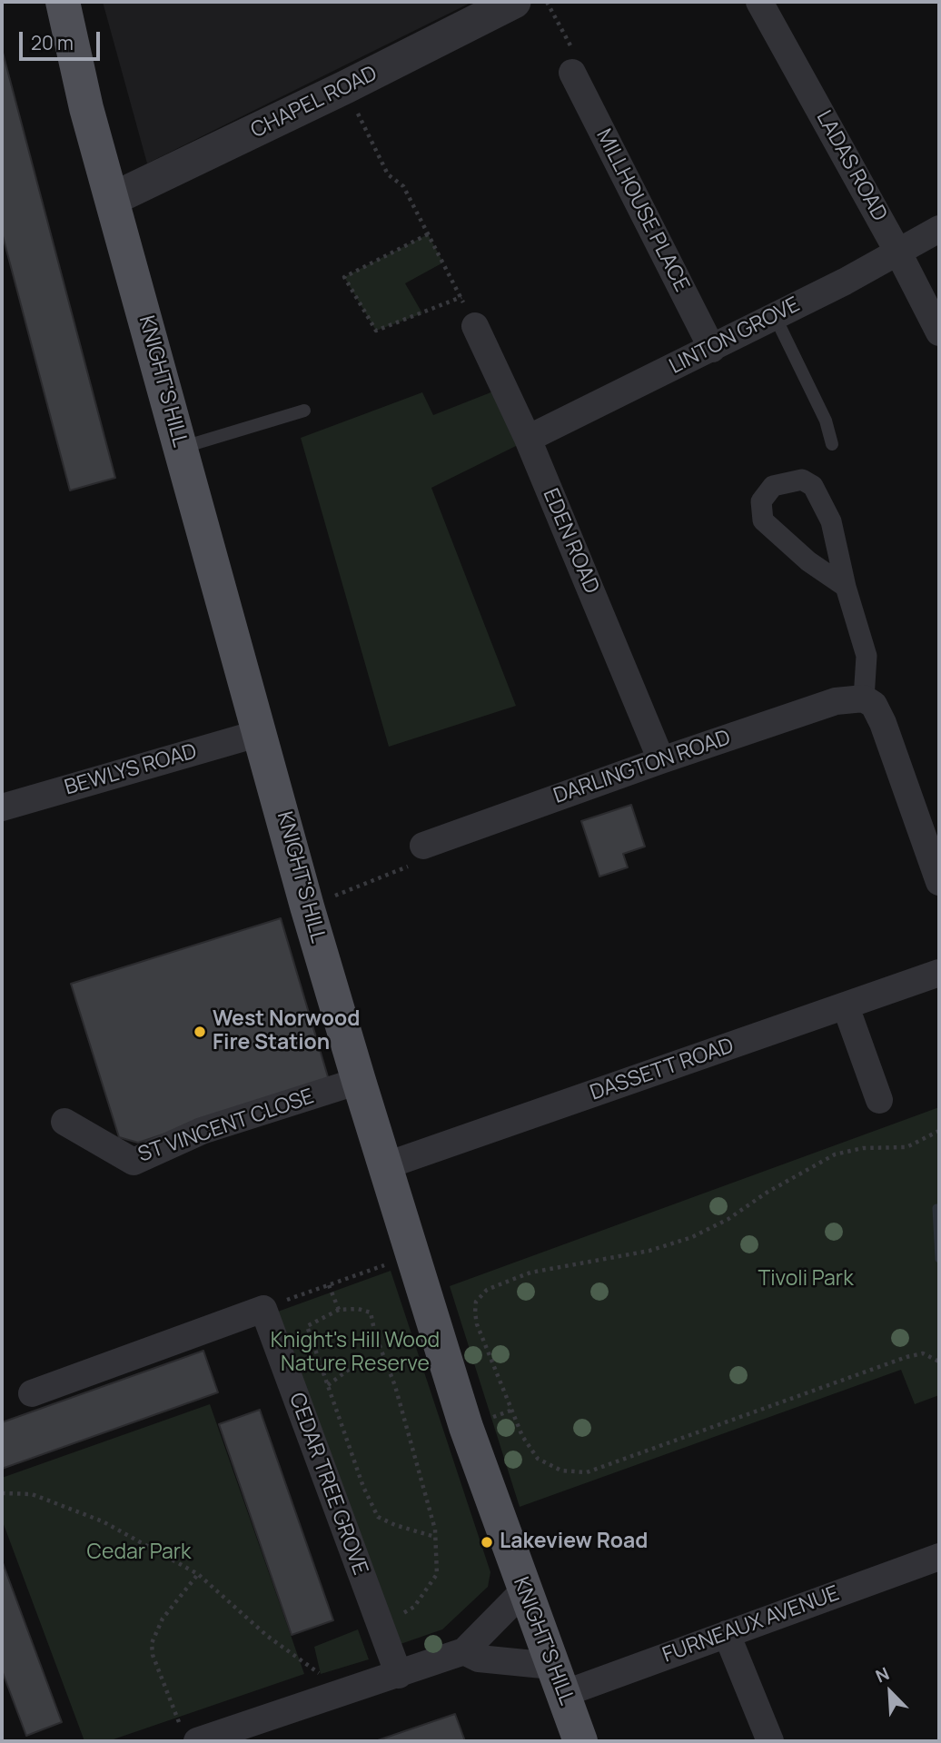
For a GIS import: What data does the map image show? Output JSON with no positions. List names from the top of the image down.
{
  "streets": {
    "main road": ["KNIGHT'S HILL"],
    "street": [
      "CHAPEL ROAD",
      "LADAS ROAD",
      "MILLHOUSE PLACE",
      "LINTON GROVE",
      "EDEN ROAD",
      "DARLINGTON ROAD",
      "BEWLYS ROAD",
      "DASSETT ROAD",
      "ST VINCENT CLOSE",
      "CEDAR TREE GROVE",
      "FURNEAUX AVENUE"
    ]
  },
  "crossings": [
    ["CHAPEL ROAD", "KNIGHT'S HILL"],
    ["LADAS ROAD", "LINTON GROVE"],
    ["MILLHOUSE PLACE", "LINTON GROVE"],
    ["LINTON GROVE", "EDEN ROAD"],
    ["KNIGHT'S HILL", "BEWLYS ROAD"],
    ["KNIGHT'S HILL", "DASSETT ROAD"],
    ["KNIGHT'S HILL", "ST VINCENT CLOSE"],
    ["KNIGHT'S HILL", "FURNEAUX AVENUE"],
    ["EDEN ROAD", "DARLINGTON ROAD"]
  ],
  "parks": ["Tivoli Park", "Knight's Hill Wood Nature Reserve", "Cedar Park"],
  "places": ["West Norwood Fire Station", "Lakeview Road"],
  "scale_bar": "20 m",
  "north": "top left"
}
